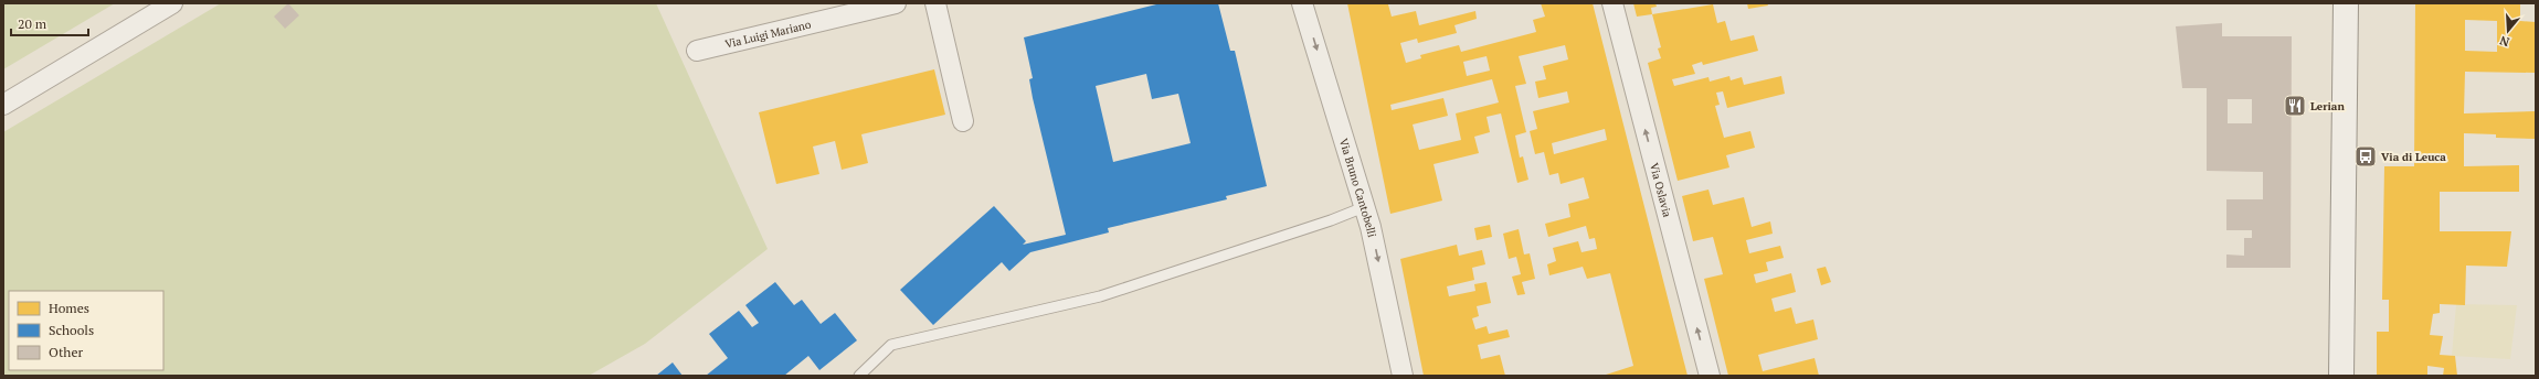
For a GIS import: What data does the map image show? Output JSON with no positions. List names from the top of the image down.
{
  "streets": {
    "street": ["Via Luigi Mariano", "Via Bruno Cantobelli", "Via Oslavia"]
  },
  "one_way": ["Via Bruno Cantobelli", "Via Oslavia"],
  "places": {
    "restaurant": ["Lerian"],
    "bus stop": ["Via di Leuca"]
  },
  "legend": ["Homes", "Schools", "Other"],
  "scale_bar": "20 m",
  "north": "bottom"
}
